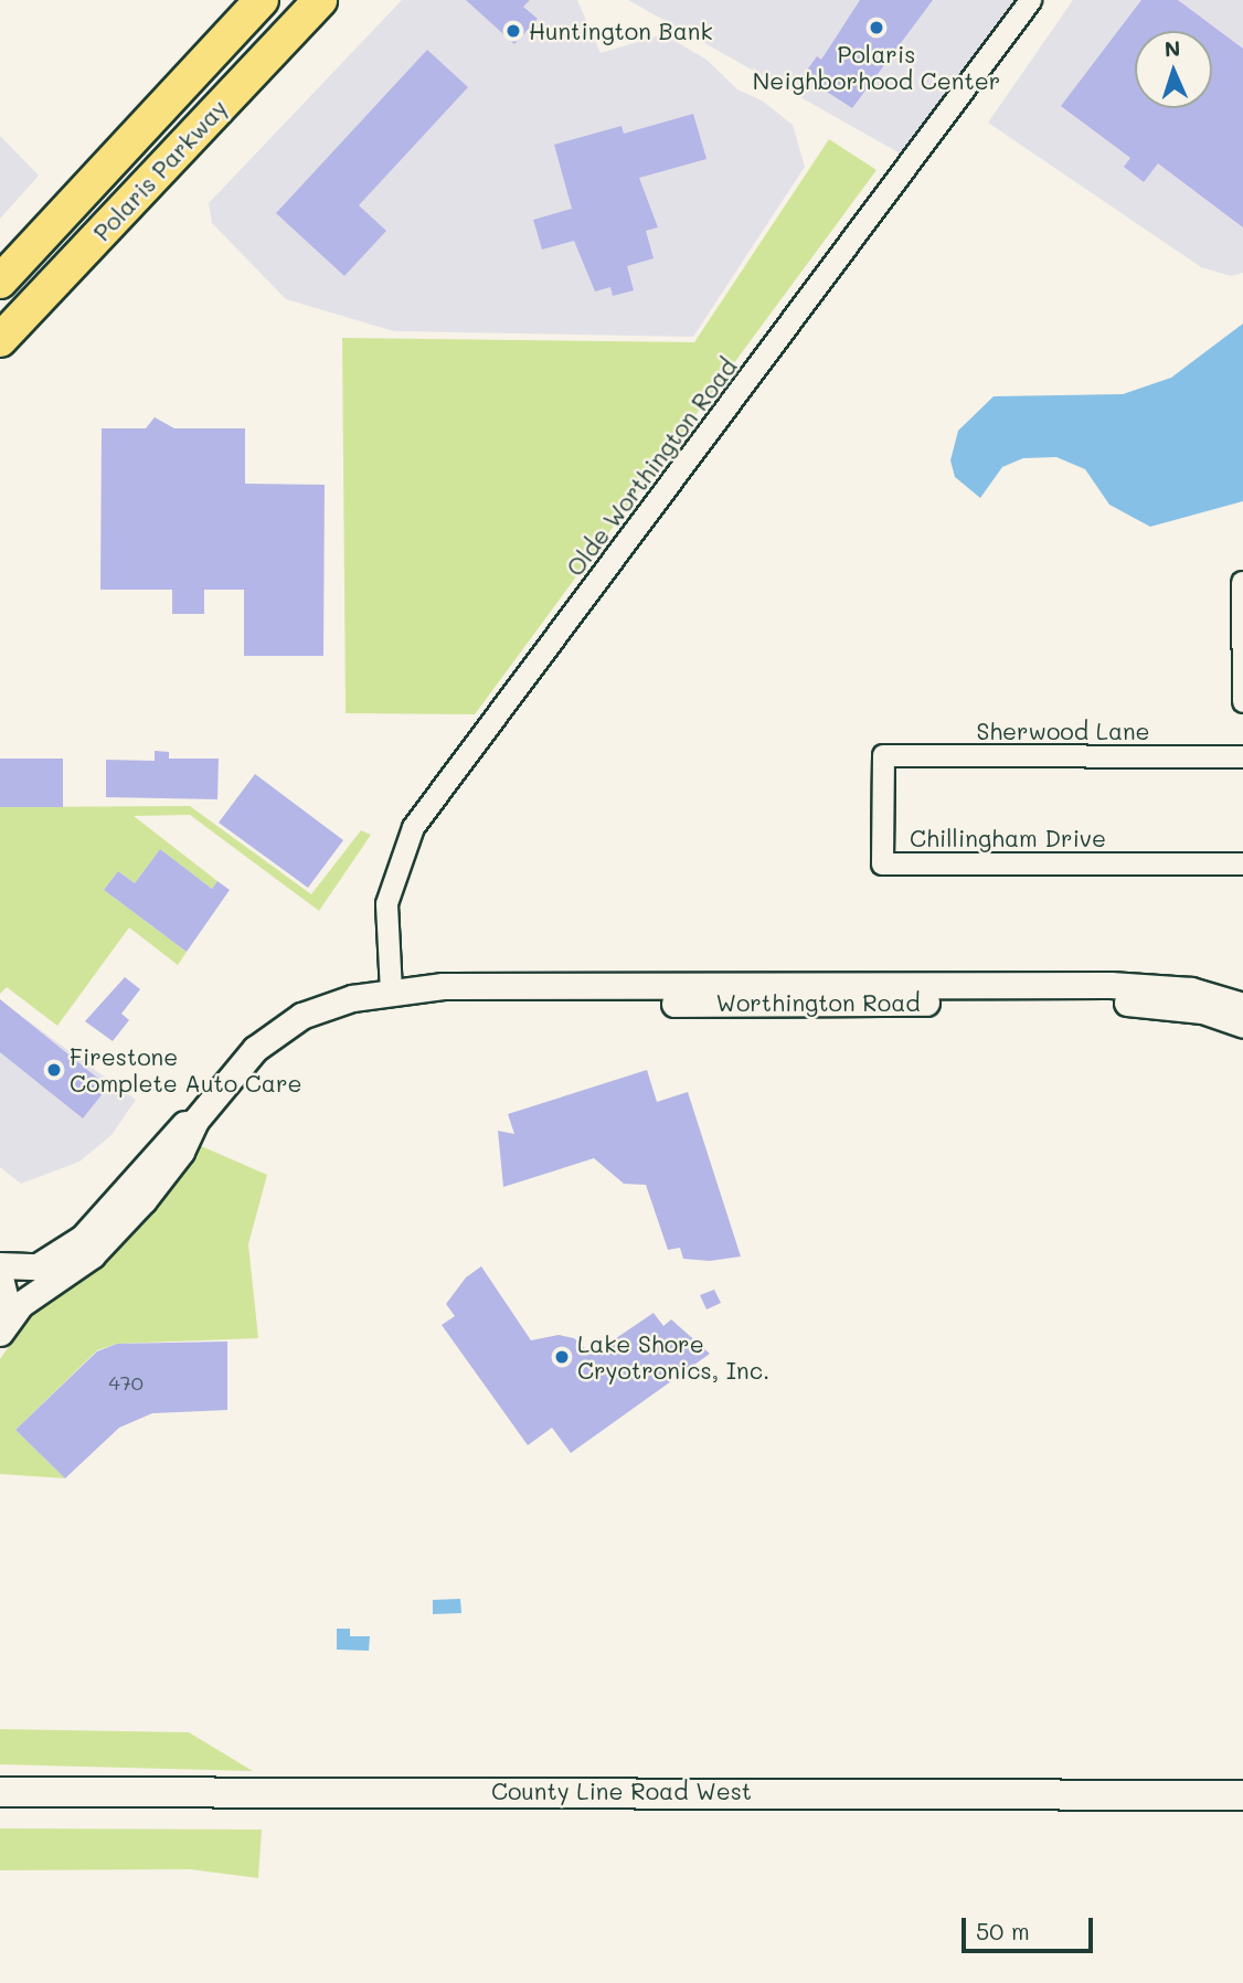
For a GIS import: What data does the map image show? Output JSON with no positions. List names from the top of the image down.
{
  "streets": {
    "main road": ["Polaris Parkway", "County Line Road West"],
    "street": [
      "Olde Worthington Road",
      "Sherwood Lane",
      "Chillingham Drive",
      "Worthington Road"
    ]
  },
  "crossings": [
    ["Olde Worthington Road", "Worthington Road"],
    ["Sherwood Lane", "Chillingham Drive"]
  ],
  "places": [
    "Polaris Neighborhood Center",
    "Huntington Bank",
    "Firestone Complete Auto Care",
    "Lake Shore Cryotronics, Inc."
  ],
  "house_numbers": ["470"],
  "scale_bar": "50 m",
  "north": "top"
}
